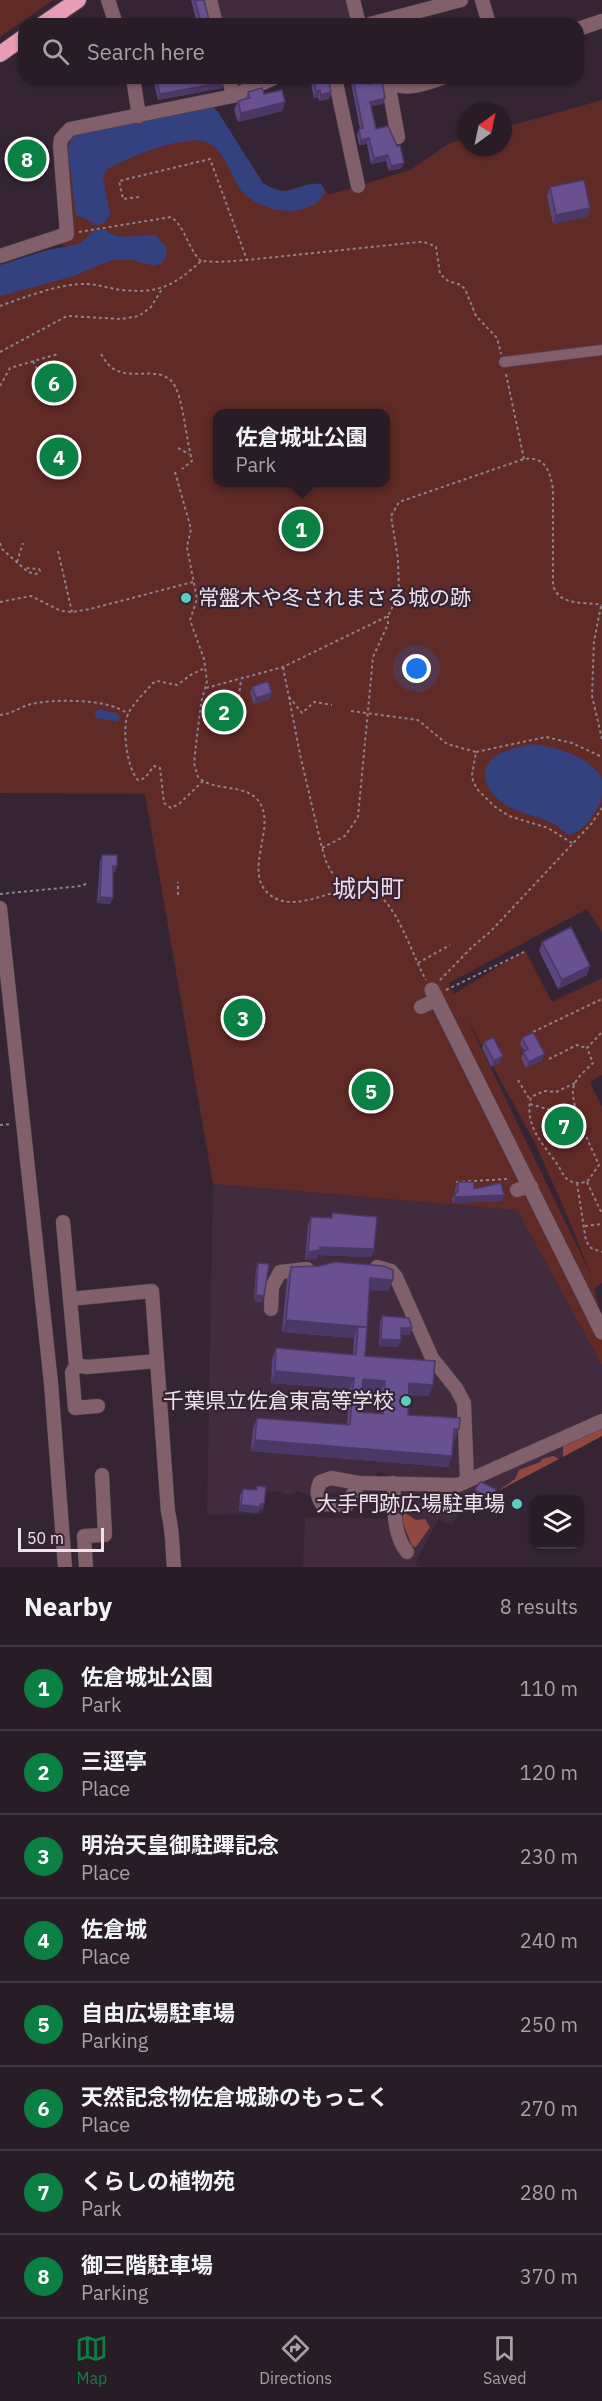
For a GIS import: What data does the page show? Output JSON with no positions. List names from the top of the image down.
{
  "districts": ["城内町"],
  "places": ["常盤木や冬されまさる城の跡", "千葉県立佐倉東高等学校", "大手門跡広場駐車場"],
  "scale_bar": "50 m",
  "north": "top right",
  "page": {
    "search": "Search here",
    "pins": [
      "8",
      "6",
      "4",
      "1",
      "2",
      "3",
      "5",
      "7"
    ],
    "popup": ["佐倉城址公園", "Park"],
    "scale": "50 m",
    "heading": ["Nearby", "8 results"],
    "list": [
      {
        "mark": "1",
        "name": "佐倉城址公園",
        "note": "Park",
        "value": "110 m"
      },
      {
        "mark": "2",
        "name": "三逕亭",
        "note": "Place",
        "value": "120 m"
      },
      {
        "mark": "3",
        "name": "明治天皇御駐蹕記念",
        "note": "Place",
        "value": "230 m"
      },
      {
        "mark": "4",
        "name": "佐倉城",
        "note": "Place",
        "value": "240 m"
      },
      {
        "mark": "5",
        "name": "自由広場駐車場",
        "note": "Parking",
        "value": "250 m"
      },
      {
        "mark": "6",
        "name": "天然記念物佐倉城跡のもっこく",
        "note": "Place",
        "value": "270 m"
      },
      {
        "mark": "7",
        "name": "くらしの植物苑",
        "note": "Park",
        "value": "280 m"
      },
      {
        "mark": "8",
        "name": "御三階駐車場",
        "note": "Parking",
        "value": "370 m"
      }
    ],
    "nav": ["Map", "Directions", "Saved"]
  }
}
